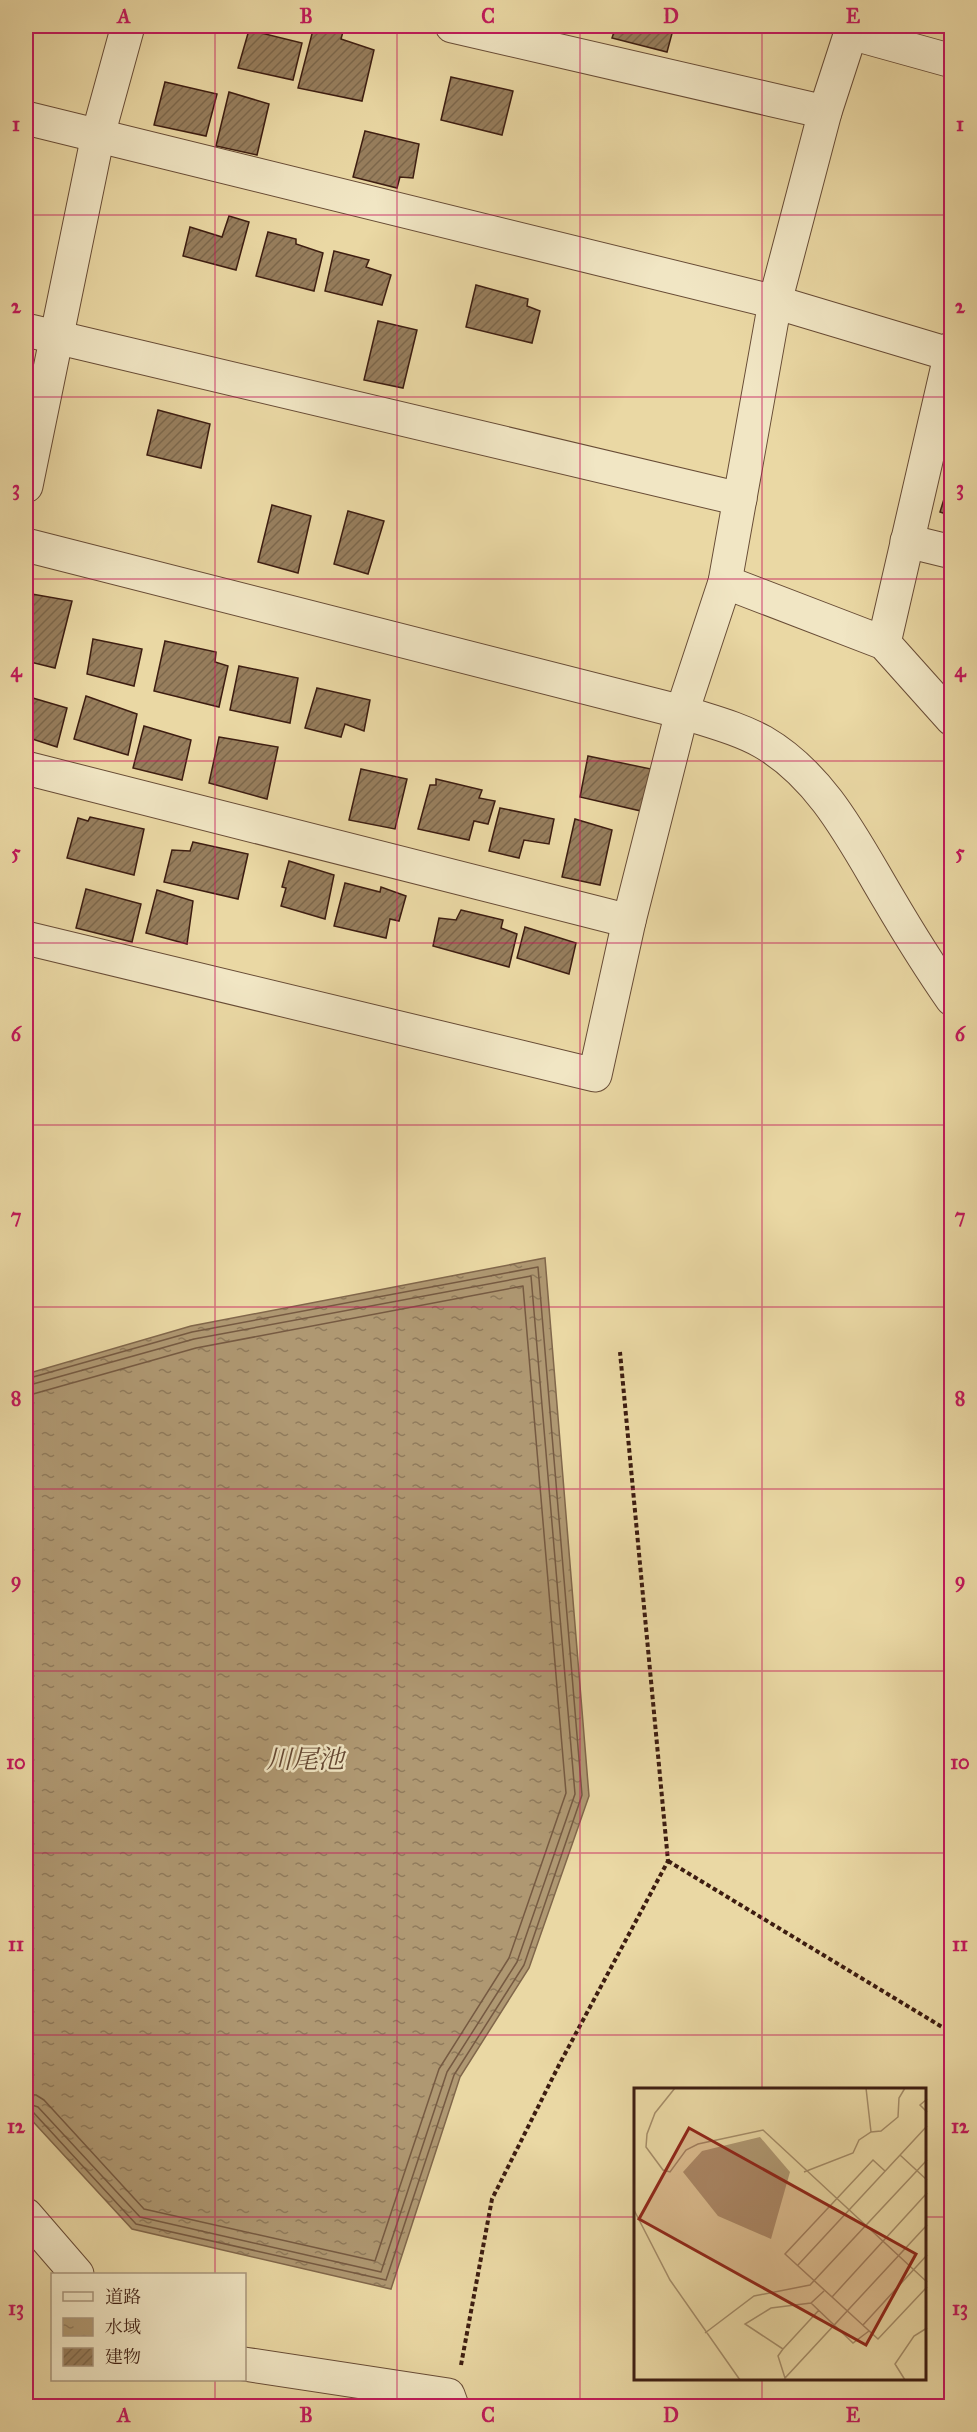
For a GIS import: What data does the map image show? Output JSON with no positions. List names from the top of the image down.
{
  "water": ["川尾池"],
  "legend": ["道路", "水域", "建物"],
  "grid": {
    "columns": [
      "A",
      "B",
      "C",
      "D",
      "E"
    ],
    "rows": [
      "1",
      "2",
      "3",
      "4",
      "5",
      "6",
      "7",
      "8",
      "9",
      "10",
      "11",
      "12",
      "13"
    ]
  }
}
